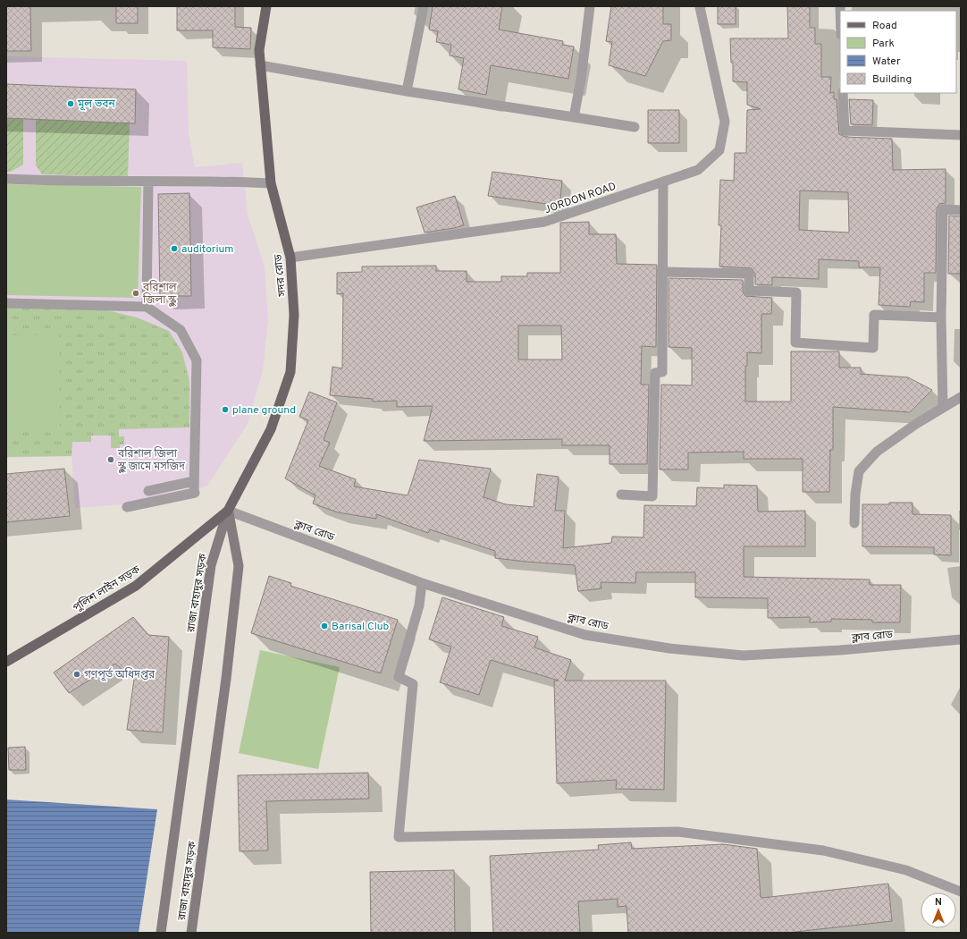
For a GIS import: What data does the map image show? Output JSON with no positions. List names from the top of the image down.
{
  "streets": {
    "main road": ["সদর রোড", "পুলিশ লাইন সড়ক", "রাজা বাহাদুর সড়ক"],
    "street": ["JORDON ROAD", "ক্লাব রোড"]
  },
  "crossings": [
    ["JORDON ROAD", "সদর রোড"],
    ["সদর রোড", "ক্লাব রোড"],
    ["সদর রোড", "পুলিশ লাইন সড়ক"],
    ["সদর রোড", "রাজা বাহাদুর সড়ক"],
    ["ক্লাব রোড", "পুলিশ লাইন সড়ক"],
    ["ক্লাব রোড", "রাজা বাহাদুর সড়ক"],
    ["পুলিশ লাইন সড়ক", "রাজা বাহাদুর সড়ক"]
  ],
  "places": [
    "মূল ভবন",
    "auditorium",
    "বরিশাল জিলা স্কুল",
    "plane ground",
    "বরিশাল জিলা স্কুল জামে মসজিদ",
    "Barisal Club",
    "গণপূর্ত অধিদপ্তর"
  ],
  "legend": [
    "Road",
    "Park",
    "Water",
    "Building"
  ],
  "north": "top"
}
